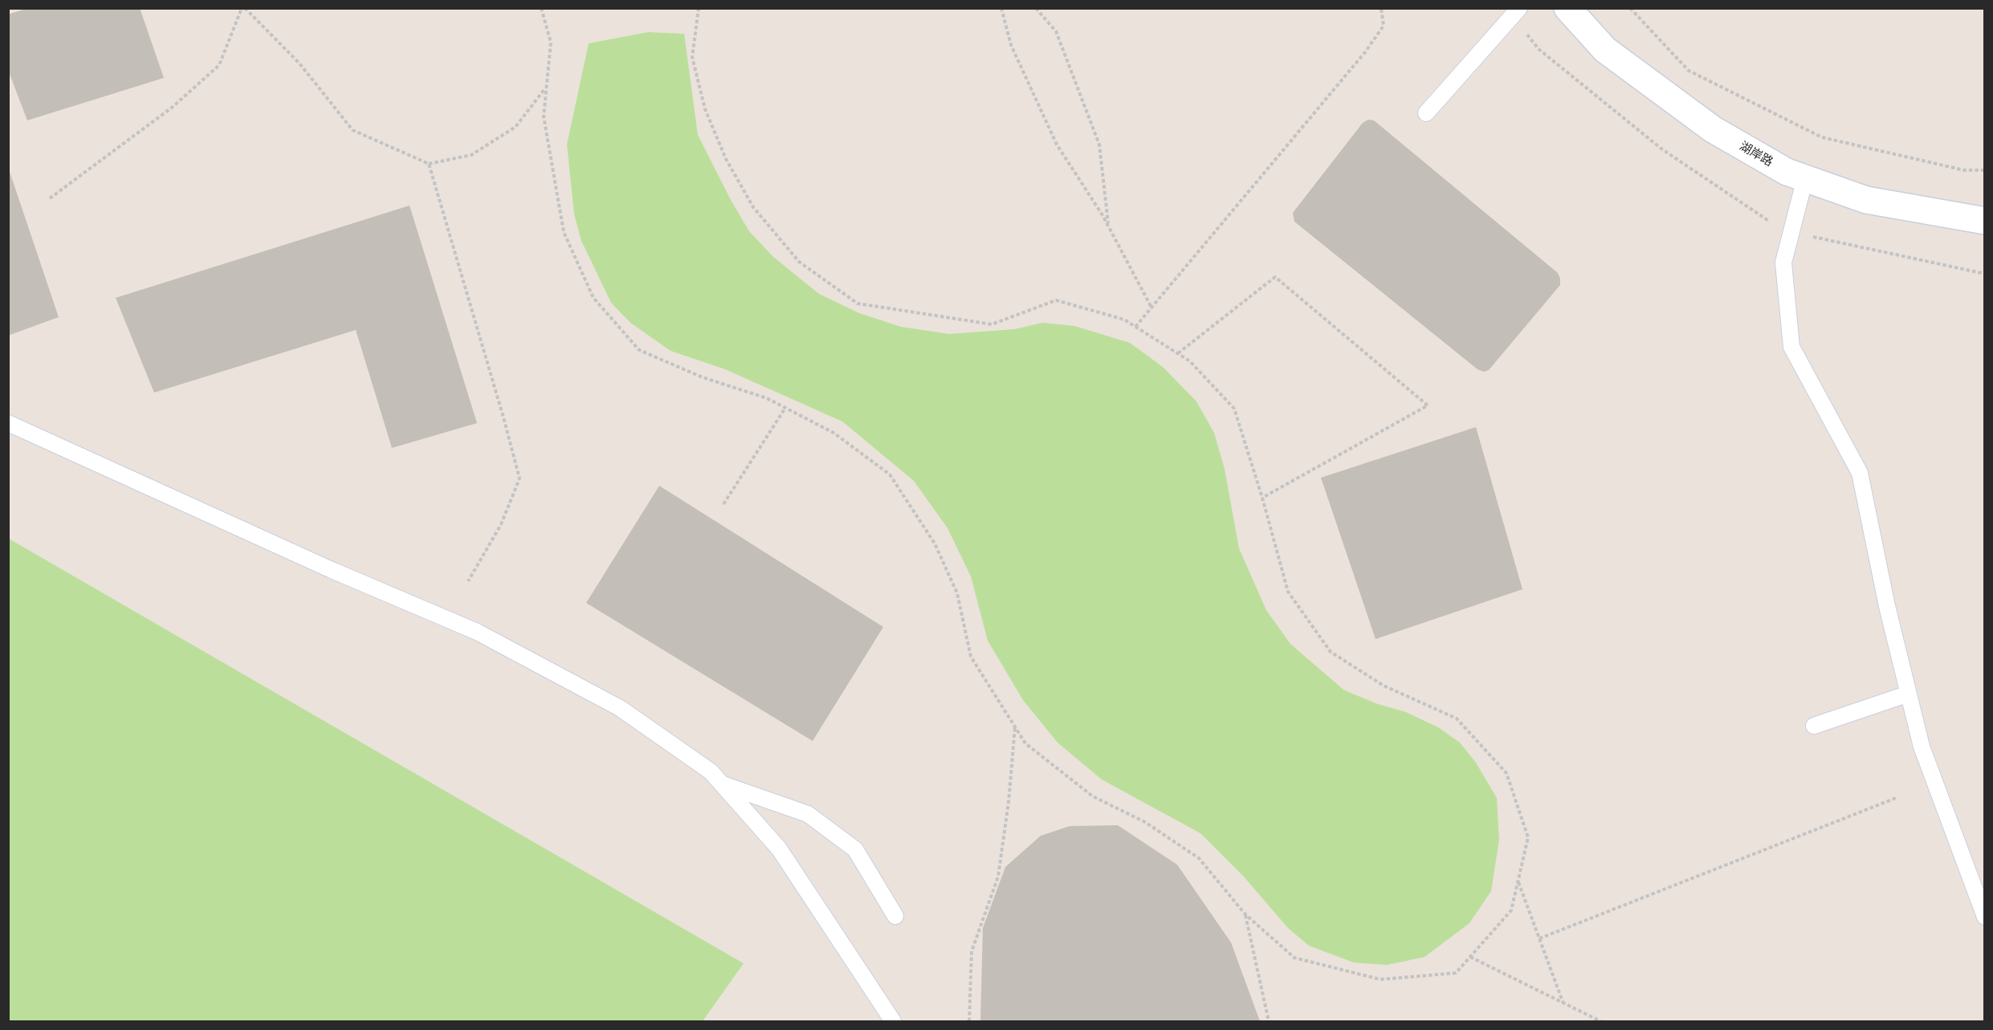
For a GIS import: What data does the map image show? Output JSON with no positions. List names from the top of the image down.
{
  "streets": {
    "street": ["湖岸路"]
  }
}
